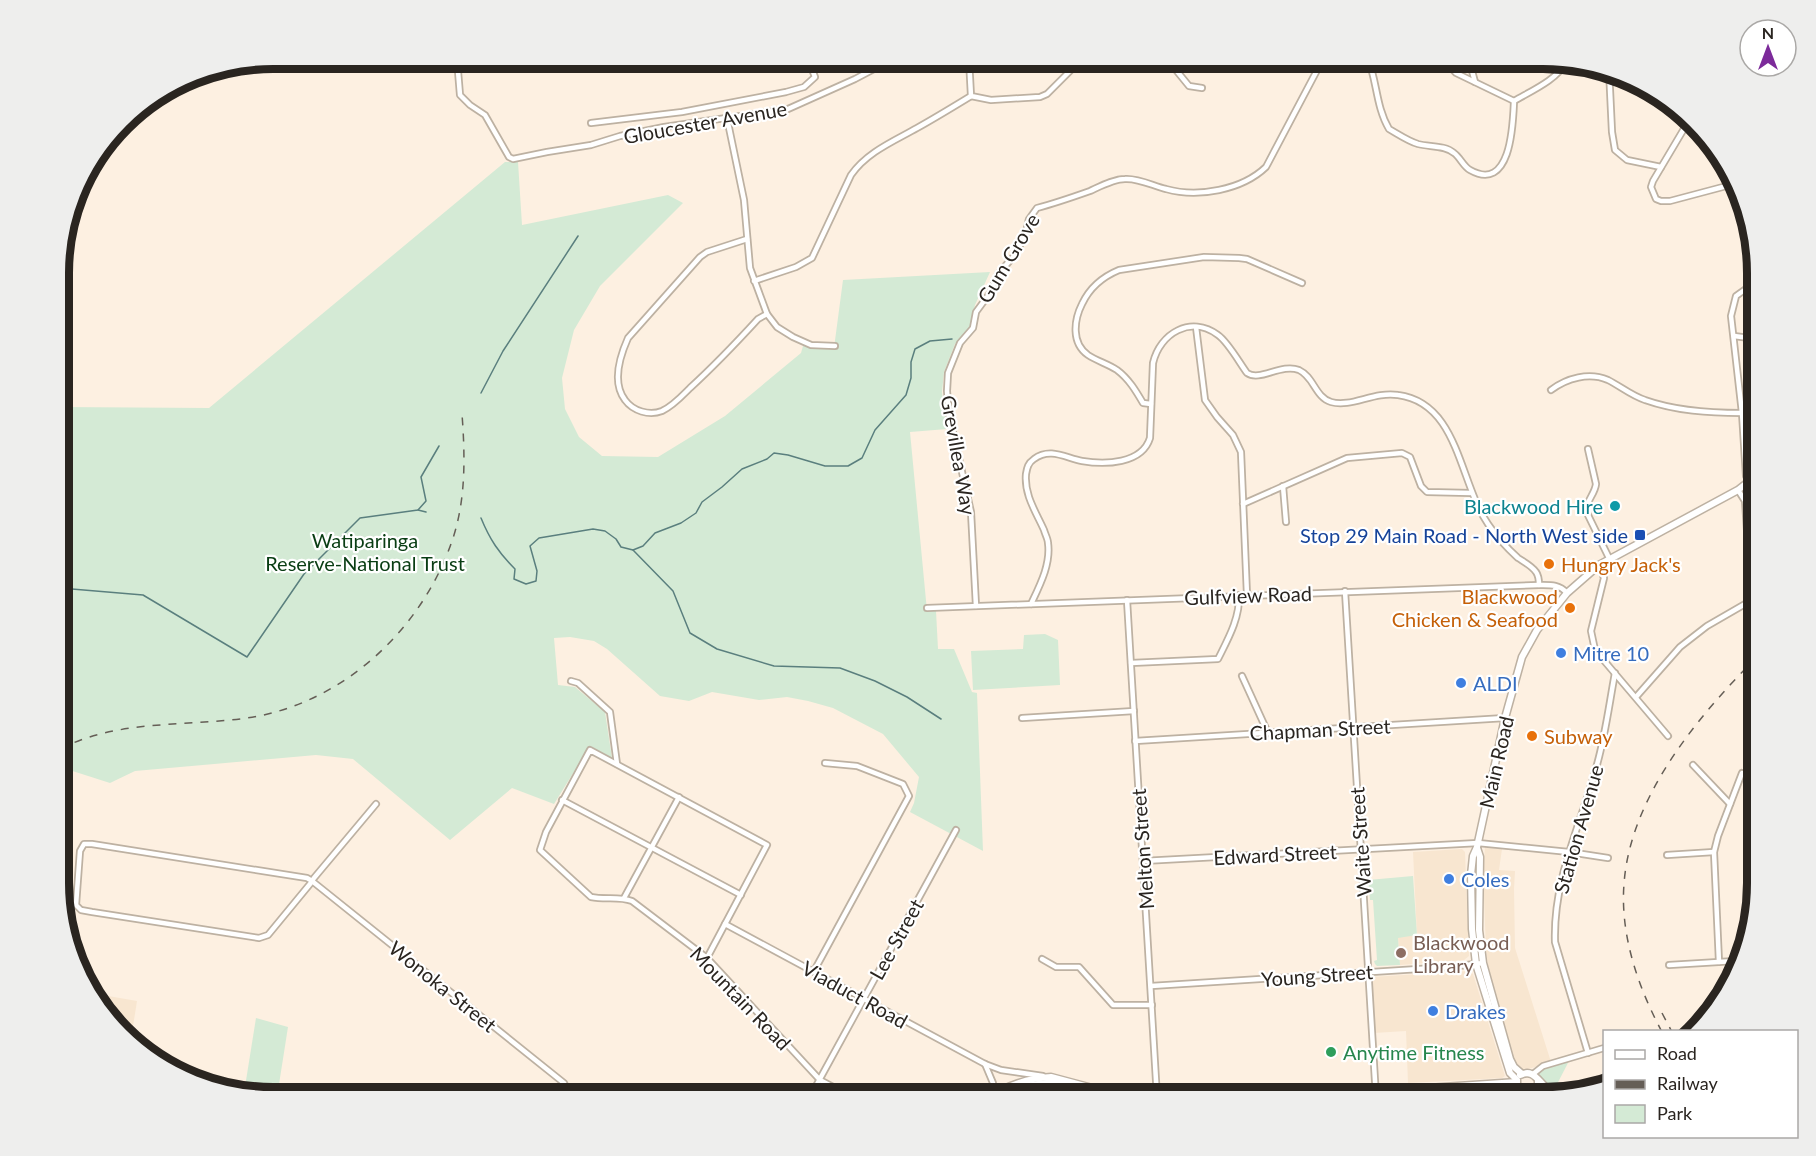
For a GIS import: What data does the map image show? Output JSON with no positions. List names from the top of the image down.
{
  "streets": {
    "main road": ["Main Road"],
    "street": [
      "Gloucester Avenue",
      "Gum Grove",
      "Grevillea Way",
      "Gulfview Road",
      "Chapman Street",
      "Station Avenue",
      "Waite Street",
      "Melton Street",
      "Edward Street",
      "Lee Street",
      "Young Street",
      "Wonoka Street",
      "Viaduct Road",
      "Mountain Road"
    ]
  },
  "crossings": [
    ["Gum Grove", "Grevillea Way"],
    ["Grevillea Way", "Gulfview Road"],
    ["Gulfview Road", "Main Road"],
    ["Gulfview Road", "Waite Street"],
    ["Gulfview Road", "Melton Street"],
    ["Chapman Street", "Main Road"],
    ["Chapman Street", "Waite Street"],
    ["Chapman Street", "Melton Street"],
    ["Main Road", "Edward Street"],
    ["Main Road", "Young Street"],
    ["Station Avenue", "Edward Street"],
    ["Waite Street", "Edward Street"],
    ["Waite Street", "Young Street"],
    ["Melton Street", "Edward Street"],
    ["Melton Street", "Young Street"],
    ["Lee Street", "Viaduct Road"],
    ["Lee Street", "Mountain Road"]
  ],
  "parks": ["Watiparinga Reserve-National Trust"],
  "places": {
    "other": [
      "Blackwood Hire",
      "Hungry Jack's",
      "Blackwood Chicken & Seafood",
      "Mitre 10",
      "ALDI",
      "Subway",
      "Coles",
      "Blackwood Library",
      "Drakes",
      "Anytime Fitness"
    ],
    "transit": ["Stop 29 Main Road - North West side"]
  },
  "legend": ["Road", "Railway", "Park"],
  "north": "top"
}
